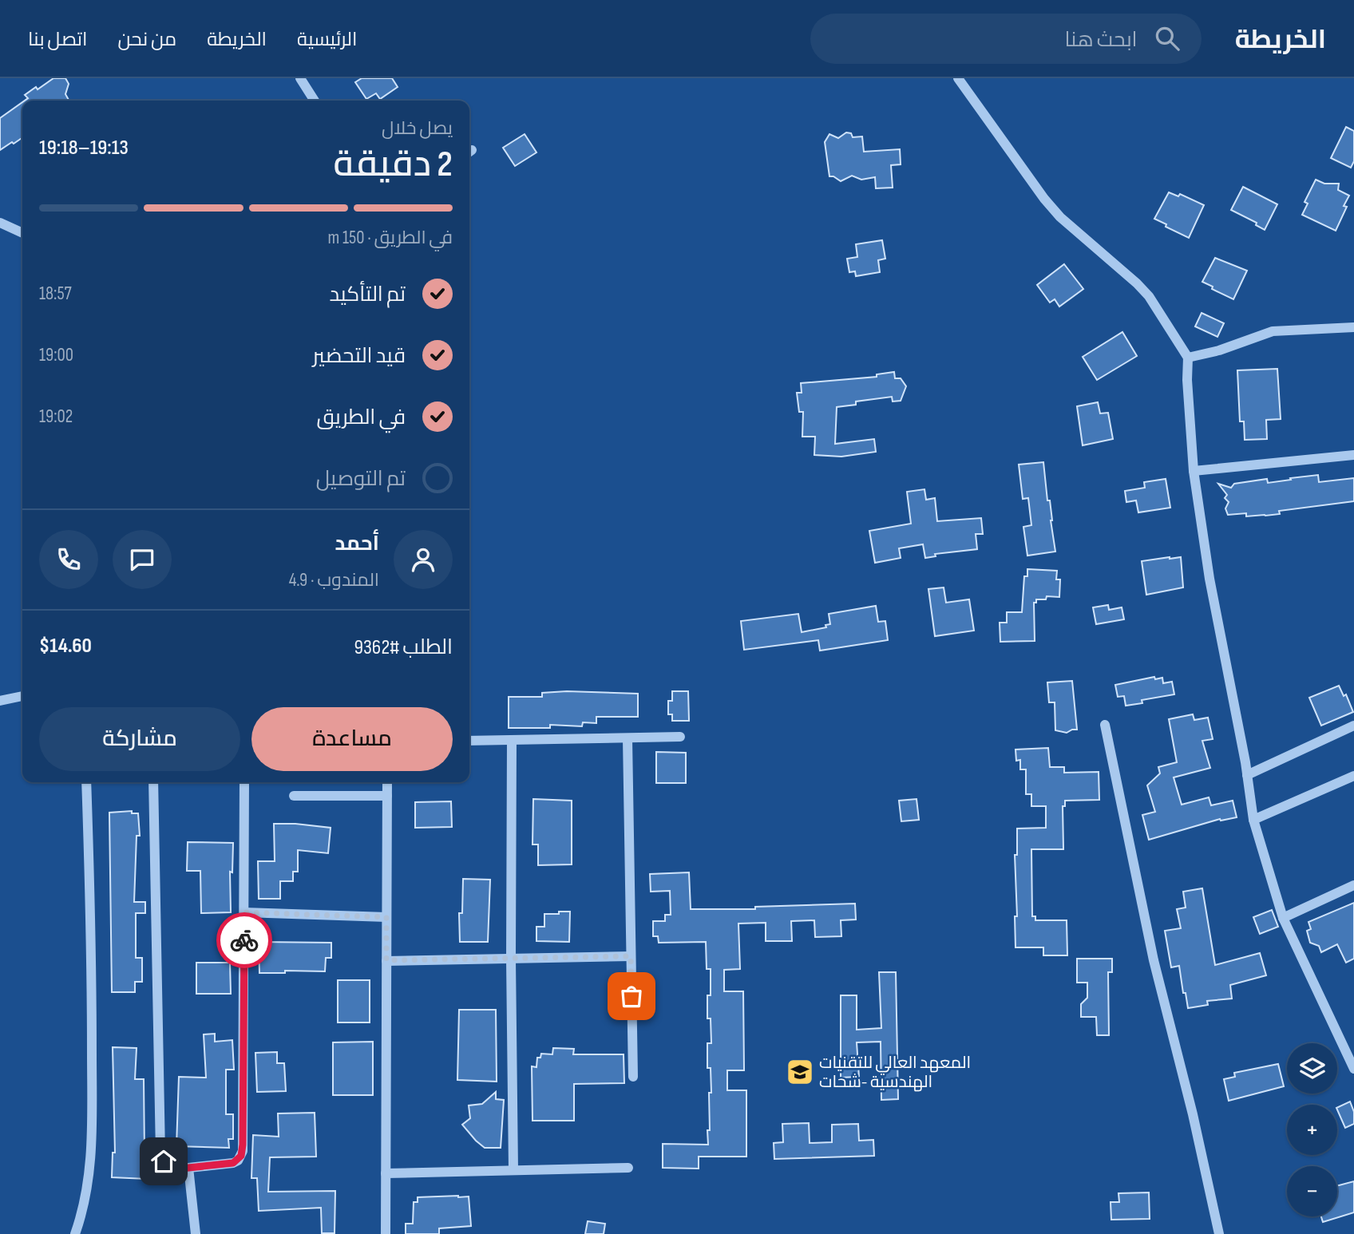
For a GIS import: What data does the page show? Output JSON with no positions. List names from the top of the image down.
{
  "places": {
    "school or university": ["المعهد العالي للتقنيات الهندسية -شحات"]
  },
  "page": {
    "header": "الخريطة",
    "search": "ابحث هنا",
    "nav": [
      "الرئيسية",
      "الخريطة",
      "من نحن",
      "اتصل بنا"
    ],
    "heading": ["2 دقيقة", "يصل خلال", "19:13–19:18"],
    "panel": [
      "أحمد",
      "المندوب · 4.9",
      "الطلب #9362",
      "$14.60"
    ],
    "bar": "في الطريق · 150 m",
    "list": [
      ["تم التأكيد", "18:57"],
      ["قيد التحضير", "19:00"],
      ["في الطريق", "19:02"],
      "تم التوصيل"
    ],
    "buttons": ["مساعدة", "مشاركة"],
    "map_buttons": ["+", "−"]
  }
}
